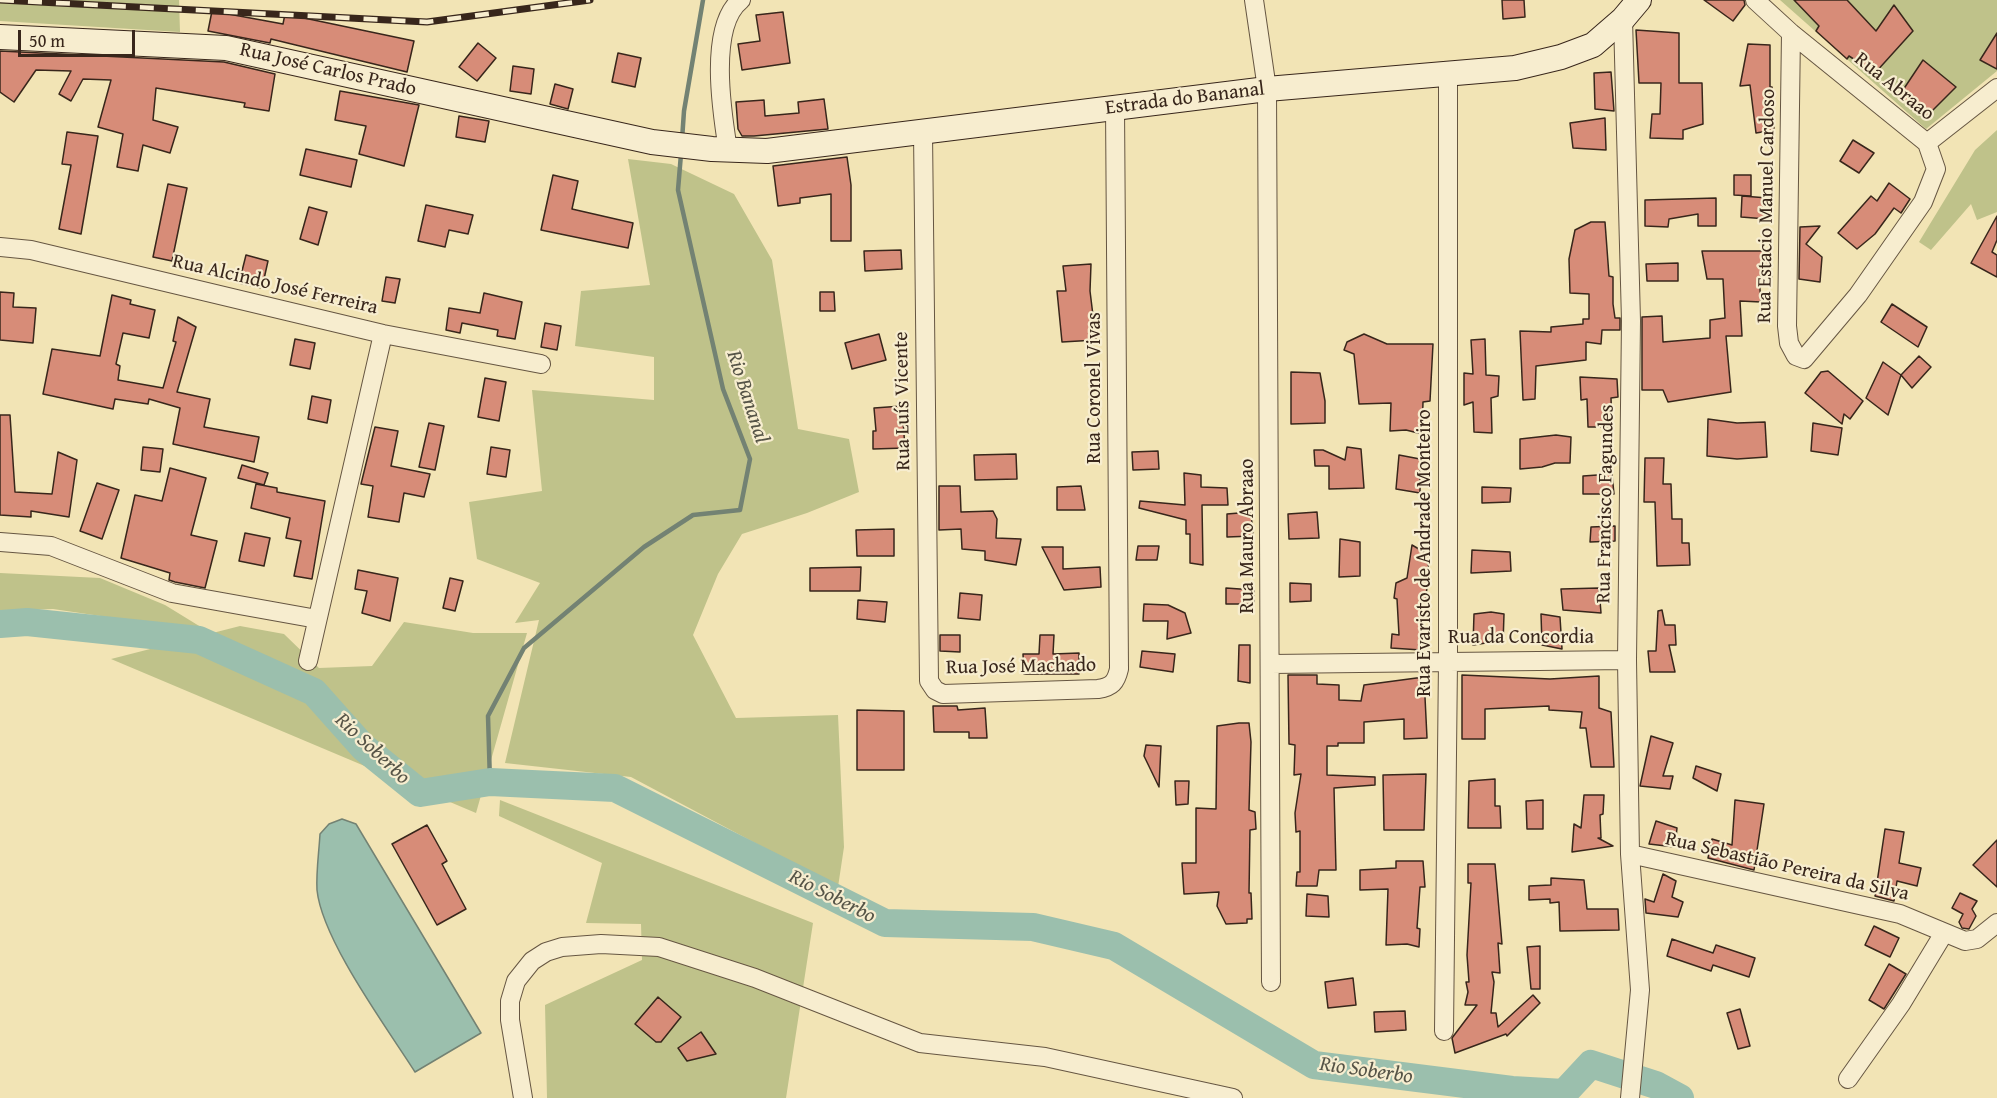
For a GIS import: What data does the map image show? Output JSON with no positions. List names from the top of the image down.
{
  "streets": {
    "main road": ["Rua José Carlos Prado", "Estrada do Bananal"],
    "street": [
      "Rua Abraao",
      "Rua Estacio Manuel Cardoso",
      "Rua Alcindo José Ferreira",
      "Rua Coronel Vivas",
      "Rua Luís Vicente",
      "Rua Francisco Fagundes",
      "Rua Mauro Abraao",
      "Rua Evaristo de Andrade Monteiro",
      "Rua da Concordia",
      "Rua José Machado",
      "Rua Sebastião Pereira da Silva"
    ]
  },
  "crossings": [
    ["Rua José Carlos Prado", "Estrada do Bananal"],
    ["Rua Abraao", "Rua Estacio Manuel Cardoso"],
    ["Estrada do Bananal", "Rua Coronel Vivas"],
    ["Estrada do Bananal", "Rua Luís Vicente"],
    ["Estrada do Bananal", "Rua Francisco Fagundes"],
    ["Estrada do Bananal", "Rua Mauro Abraao"],
    ["Estrada do Bananal", "Rua Evaristo de Andrade Monteiro"],
    ["Rua Coronel Vivas", "Rua José Machado"],
    ["Rua Luís Vicente", "Rua José Machado"],
    ["Rua Francisco Fagundes", "Rua da Concordia"],
    ["Rua Francisco Fagundes", "Rua Sebastião Pereira da Silva"],
    ["Rua Mauro Abraao", "Rua da Concordia"],
    ["Rua Evaristo de Andrade Monteiro", "Rua da Concordia"]
  ],
  "water": ["Rio Bananal", "Rio Soberbo"],
  "scale_bar": "50 m"
}
